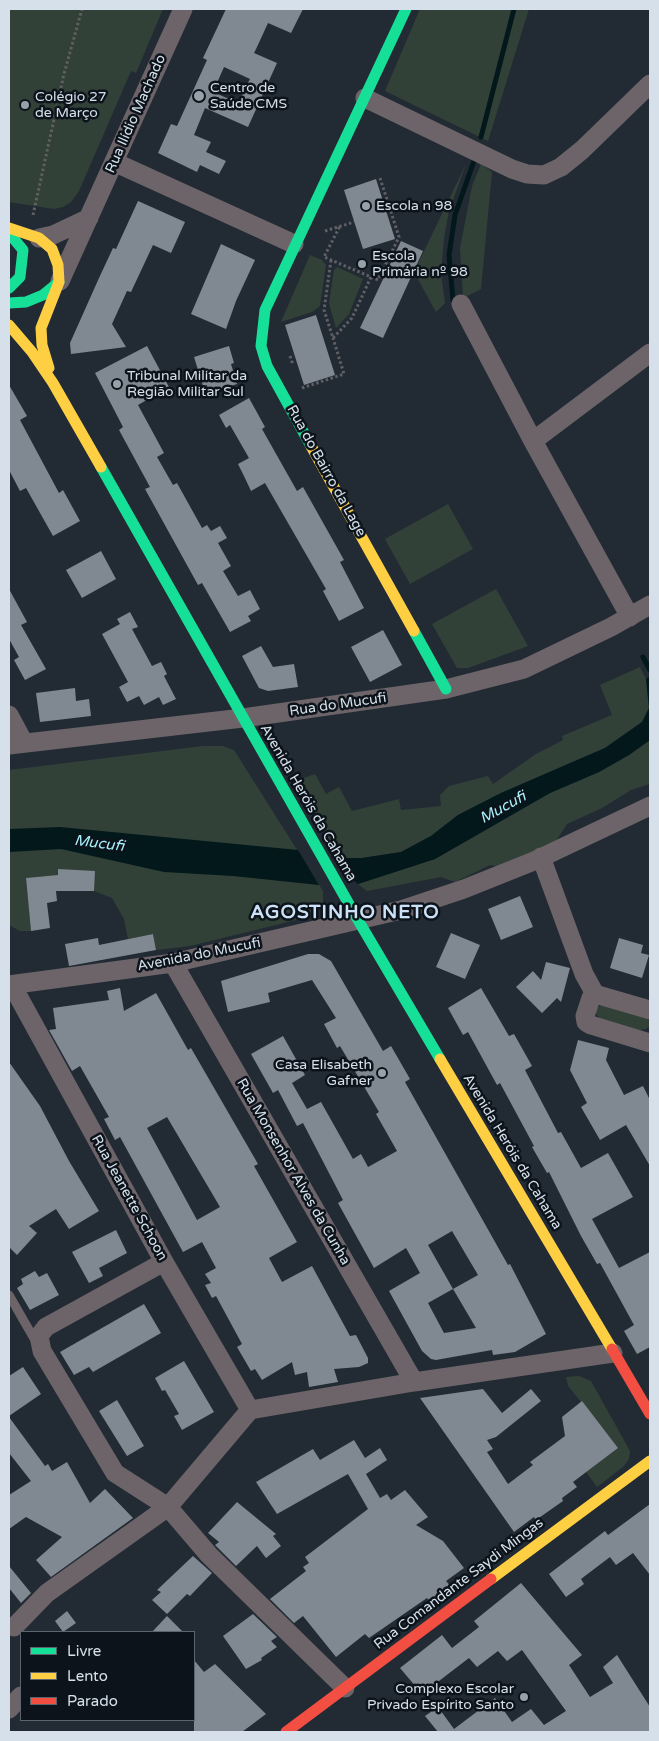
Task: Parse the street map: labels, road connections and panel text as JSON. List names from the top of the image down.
{
  "streets": {
    "street": [
      "Rua Ilídio Machado",
      "Rua do Bairro da Lage",
      "Rua do Mucufi",
      "Avenida Heróis da Cahama",
      "Avenida do Mucufi",
      "Rua Monsenhor Alves da Cunha",
      "Rua Jeanette Schoon",
      "Rua Comandante Saydi Mingas"
    ]
  },
  "crossings": [
    ["Rua Ilídio Machado", "Avenida Heróis da Cahama"],
    ["Rua do Bairro da Lage", "Rua do Mucufi"],
    ["Rua do Mucufi", "Avenida Heróis da Cahama"],
    ["Avenida Heróis da Cahama", "Avenida do Mucufi"],
    ["Avenida do Mucufi", "Rua Monsenhor Alves da Cunha"],
    ["Avenida do Mucufi", "Rua Jeanette Schoon"]
  ],
  "districts": ["AGOSTINHO NETO"],
  "water": ["Mucufi"],
  "places": [
    "Centro de Saúde CMS",
    "Colégio 27 de Março",
    "Escola n 98",
    "Escola Primária nº 98",
    "Tribunal Militar da Região Militar Sul",
    "Casa Elisabeth Gafner",
    "Complexo Escolar Privado Espírito Santo"
  ],
  "legend": ["Livre", "Lento", "Parado"]
}
